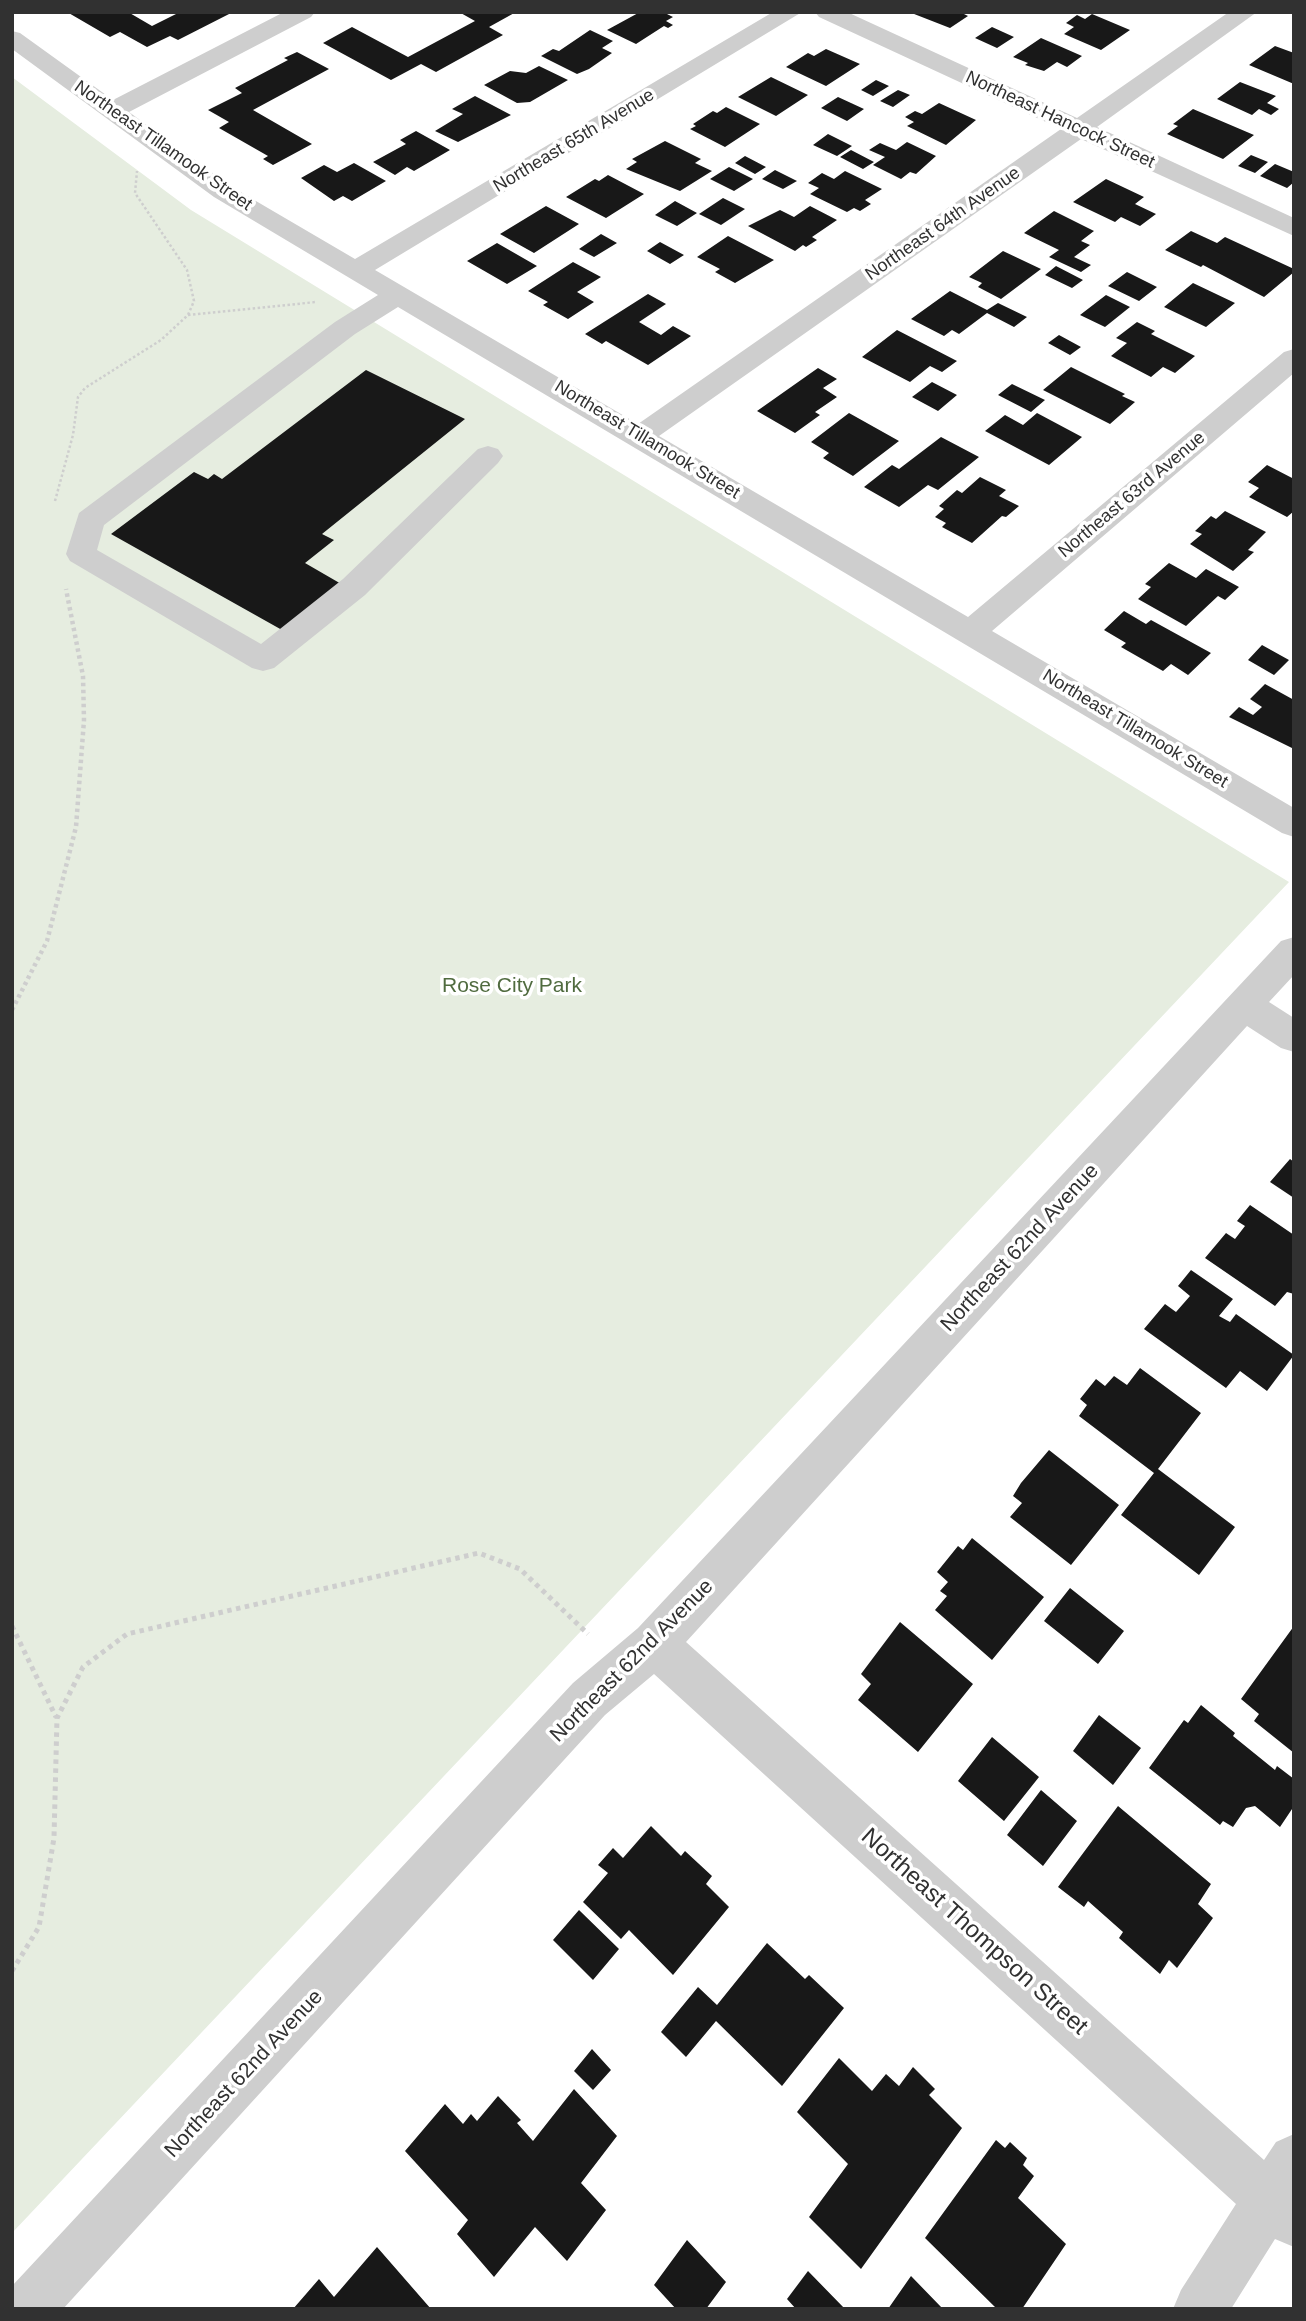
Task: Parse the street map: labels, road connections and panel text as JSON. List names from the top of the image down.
{
  "streets": {
    "street": [
      "Northeast Hancock Street",
      "Northeast 65th Avenue",
      "Northeast Tillamook Street",
      "Northeast 64th Avenue",
      "Northeast 63rd Avenue",
      "Northeast 62nd Avenue",
      "Northeast Thompson Street"
    ]
  },
  "crossings": [
    ["Northeast Hancock Street", "Northeast 64th Avenue"],
    ["Northeast 65th Avenue", "Northeast Tillamook Street"],
    ["Northeast Tillamook Street", "Northeast 64th Avenue"],
    ["Northeast Tillamook Street", "Northeast 63rd Avenue"],
    ["Northeast 62nd Avenue", "Northeast Thompson Street"]
  ],
  "parks": ["Rose City Park"]
}
